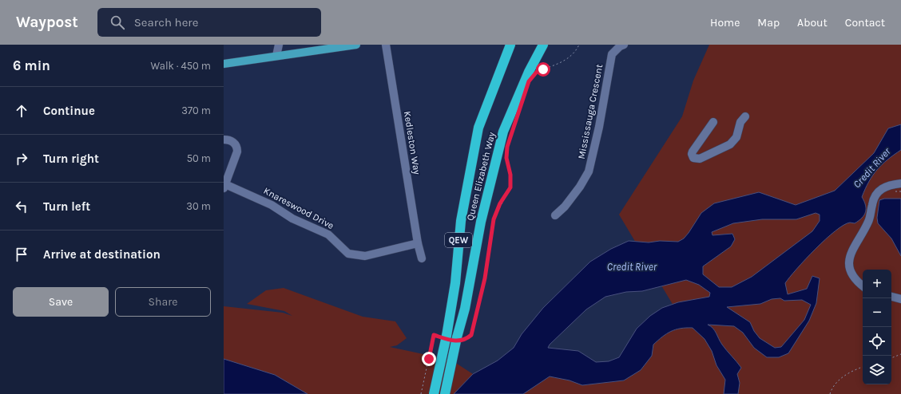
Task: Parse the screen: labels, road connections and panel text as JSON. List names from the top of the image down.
{
  "streets": {
    "highway": ["Queen Elizabeth Way", "QEW"],
    "street": ["Mississauga Crescent", "Kedleston Way", "Knareswood Drive"]
  },
  "crossings": [
    ["Kedleston Way", "Knareswood Drive"]
  ],
  "water": ["Credit River"],
  "page": {
    "header": "Waypost",
    "search": "Search here",
    "nav": [
      "Home",
      "Map",
      "About",
      "Contact"
    ],
    "heading": ["6 min", "Walk · 450 m"],
    "list": [
      ["Continue", "370 m"],
      ["Turn right", "50 m"],
      ["Turn left", "30 m"],
      "Arrive at destination"
    ],
    "map_buttons": ["+", "−"],
    "buttons": ["Save", "Share"]
  }
}
